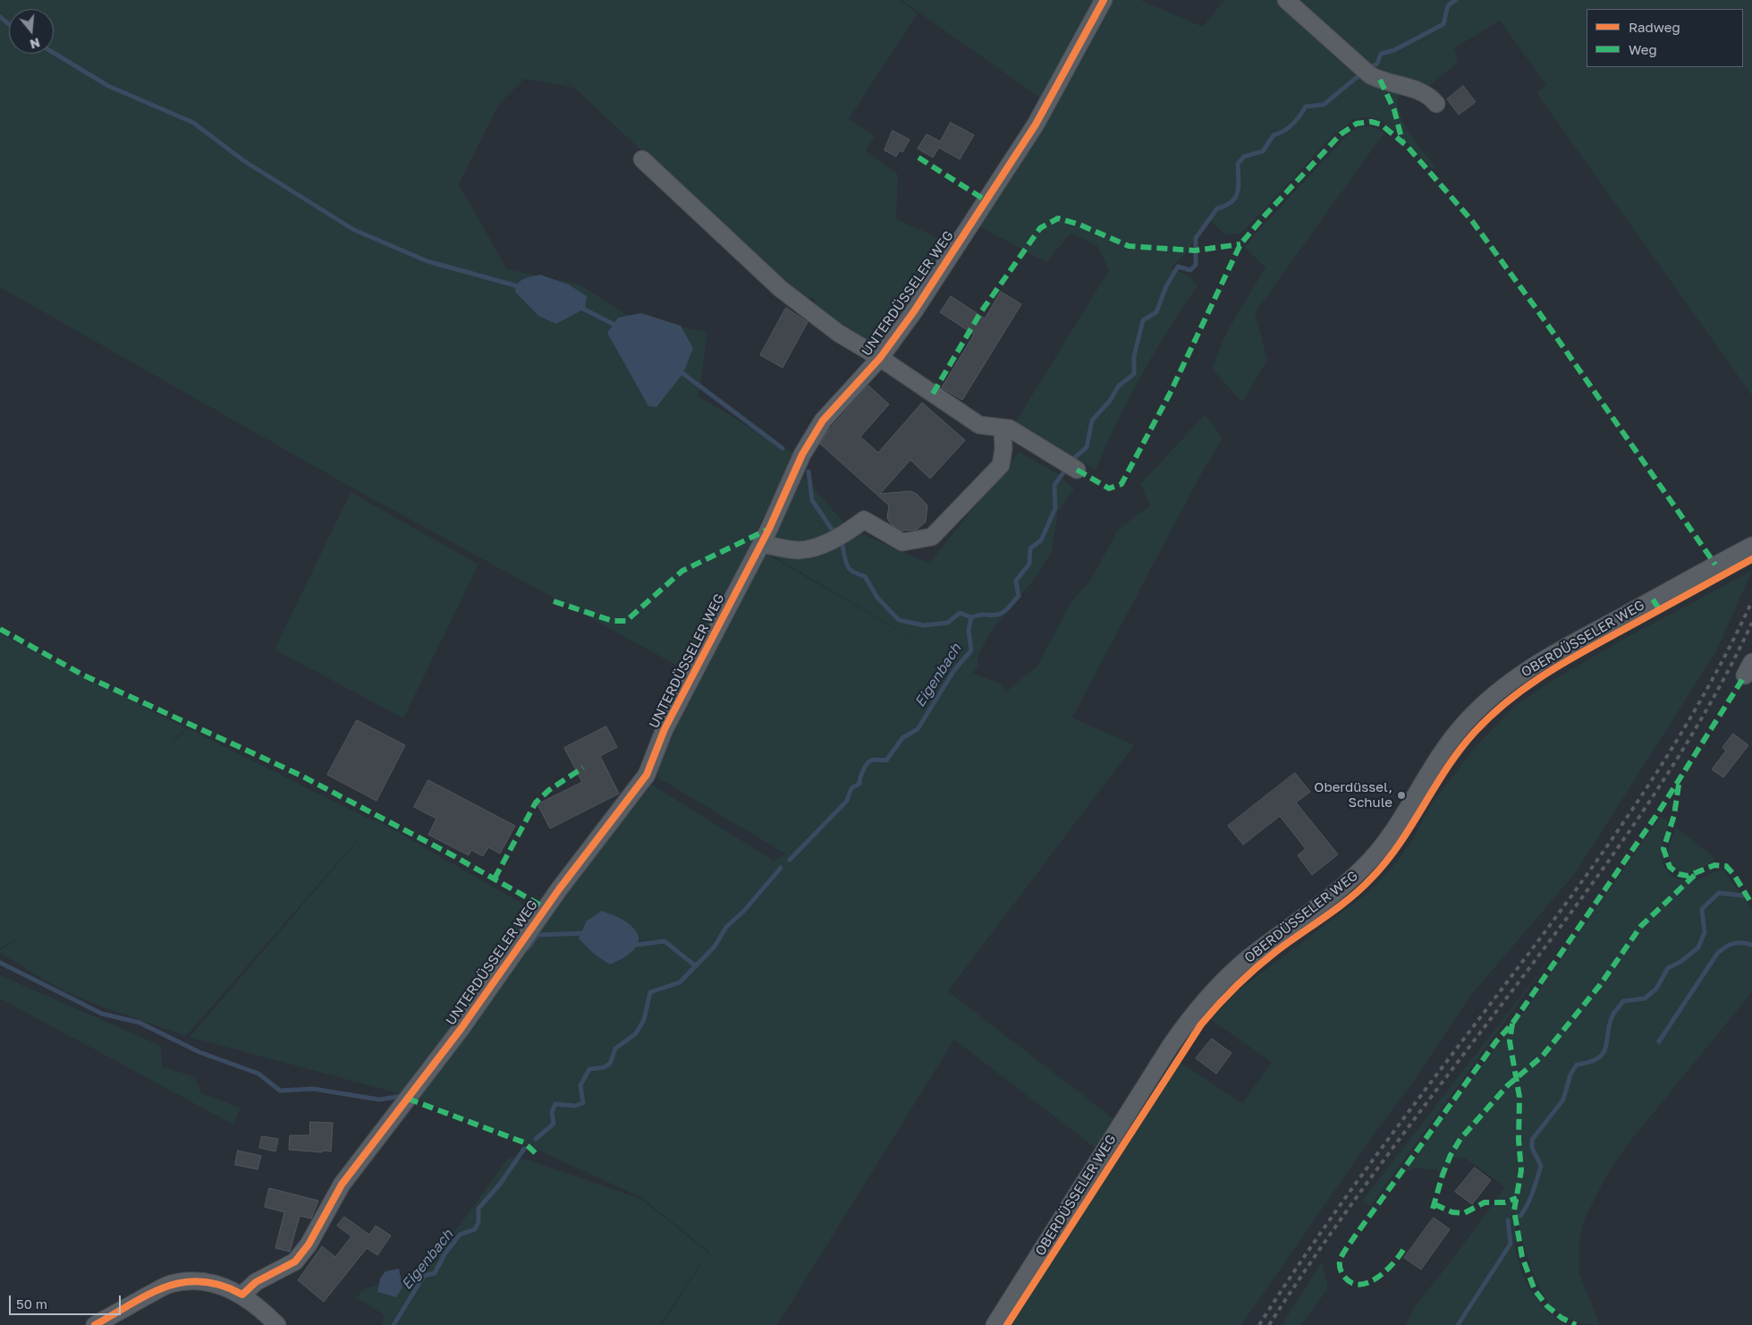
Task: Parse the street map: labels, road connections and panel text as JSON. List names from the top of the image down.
{
  "streets": {
    "street": ["UNTERDÜSSELER WEG", "OBERDÜSSELER WEG"]
  },
  "water": ["Eigenbach"],
  "places": ["Oberdüssel, Schule"],
  "legend": ["Radweg", "Weg"],
  "scale_bar": "50 m",
  "north": "bottom"
}
